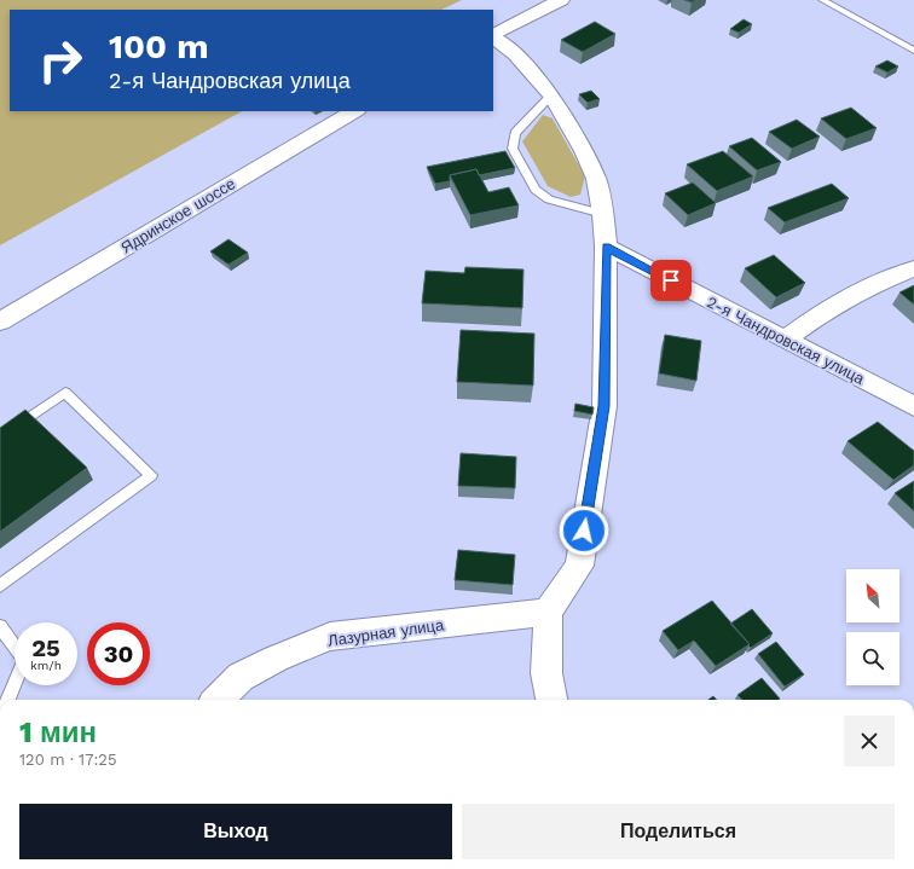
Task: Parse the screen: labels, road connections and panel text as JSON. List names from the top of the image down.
{
  "streets": {
    "main road": ["Ядринское шоссе"],
    "street": ["2-я Чандровская улица", "Лазурная улица"]
  },
  "north": "top left",
  "page": {
    "turn": ["100 m", "2-я Чандровская улица"],
    "speed": "25 km/h",
    "limit": "30",
    "heading": ["1 мин", "120 m · 17:25"],
    "buttons": ["Выход", "Поделиться"]
  }
}
